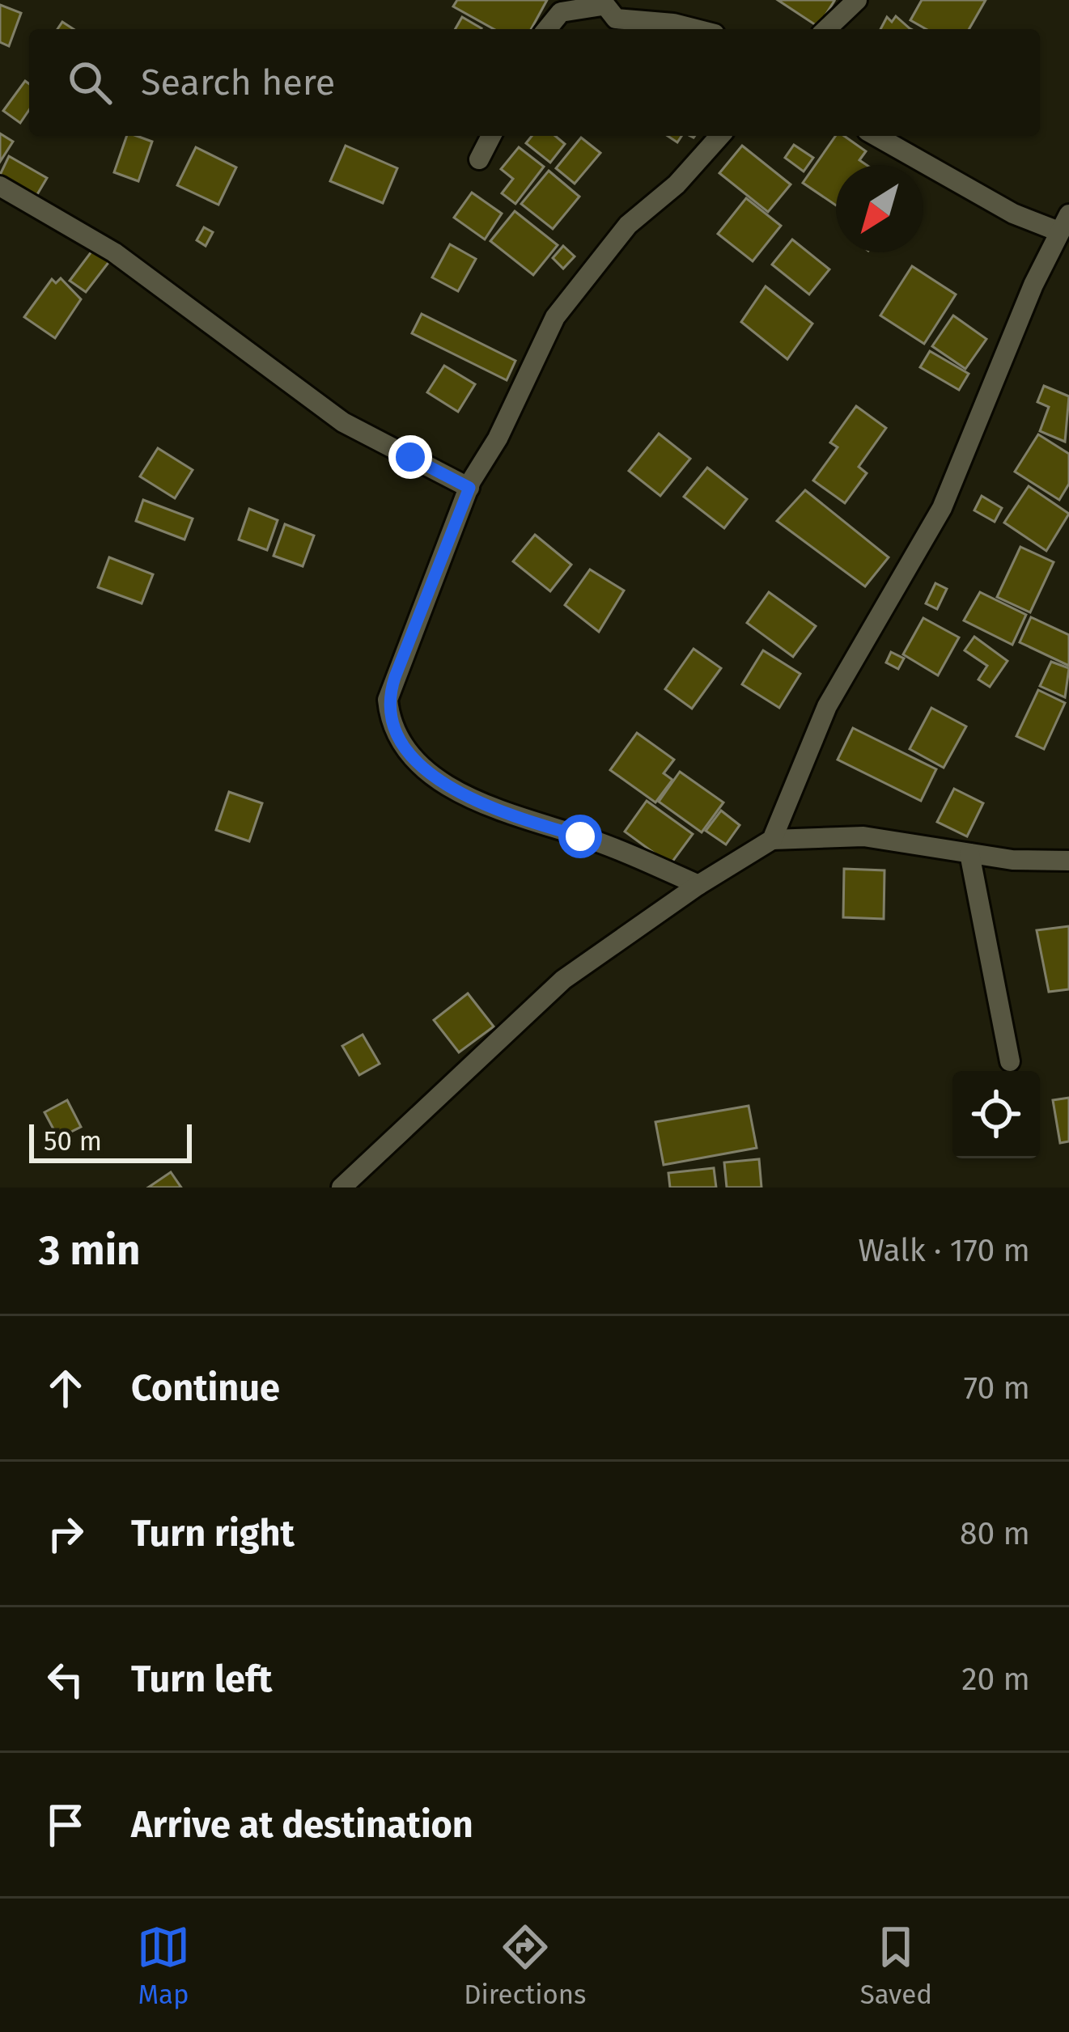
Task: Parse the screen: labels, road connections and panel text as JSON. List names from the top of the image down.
{
  "scale_bar": "50 m",
  "north": "bottom left",
  "page": {
    "search": "Search here",
    "scale": "50 m",
    "heading": ["3 min", "Walk · 170 m"],
    "list": [
      ["Continue", "70 m"],
      ["Turn right", "80 m"],
      ["Turn left", "20 m"],
      "Arrive at destination"
    ],
    "nav": ["Map", "Directions", "Saved"]
  }
}
